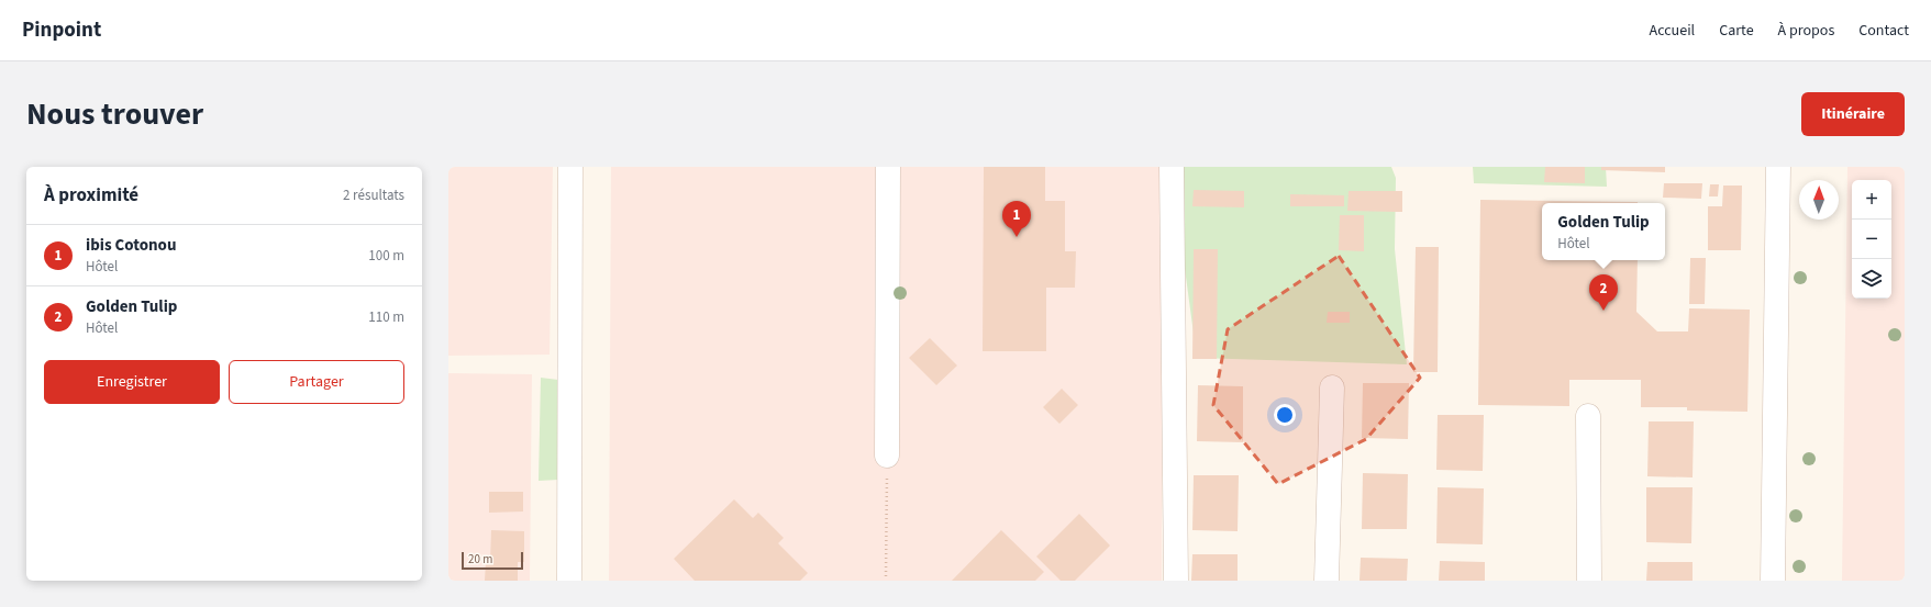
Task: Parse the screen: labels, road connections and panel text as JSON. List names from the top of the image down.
{
  "scale_bar": "20 m",
  "north": "top",
  "page": {
    "header": "Pinpoint",
    "nav": [
      "Accueil",
      "Carte",
      "À propos",
      "Contact"
    ],
    "title": "Nous trouver",
    "buttons": [
      "Itinéraire",
      ["Enregistrer", "Partager"]
    ],
    "heading": ["À proximité", "2 résultats"],
    "map_buttons": ["+", "−"],
    "pins": ["1", "2"],
    "popup": ["Golden Tulip", "Hôtel"],
    "list": [
      {
        "mark": "1",
        "name": "ibis Cotonou",
        "note": "Hôtel",
        "value": "100 m"
      },
      {
        "mark": "2",
        "name": "Golden Tulip",
        "note": "Hôtel",
        "value": "110 m"
      }
    ],
    "scale": "20 m"
  }
}
